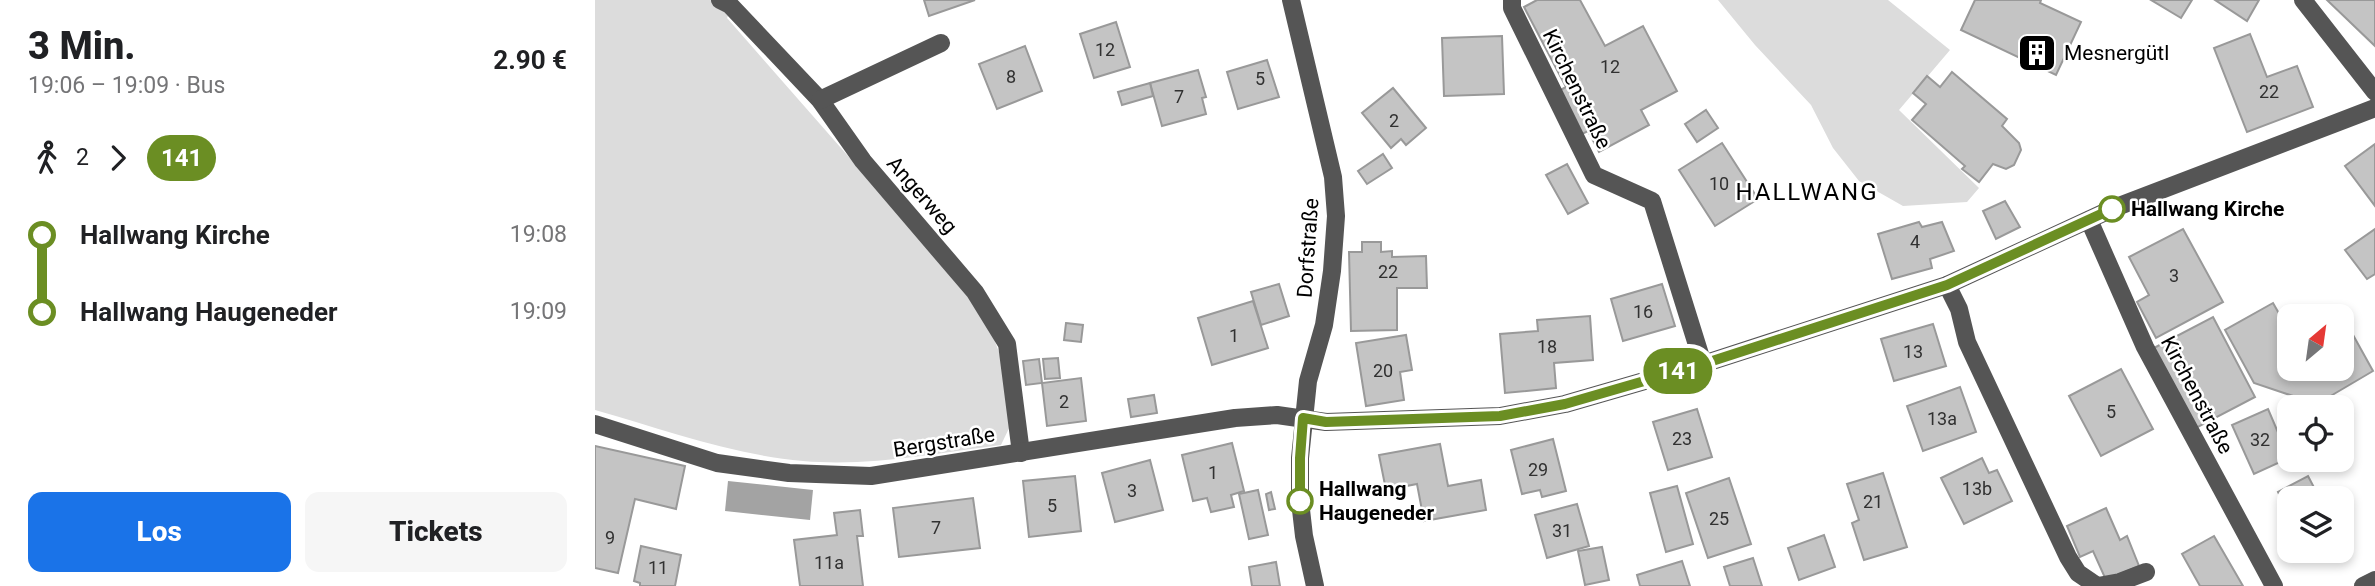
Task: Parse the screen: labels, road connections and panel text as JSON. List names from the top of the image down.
{
  "streets": {
    "street": [
      "Kirchenstraße",
      "Angerweg",
      "Dorfstraße",
      "Bergstraße"
    ]
  },
  "crossings": [
    ["Angerweg", "Bergstraße"],
    ["Dorfstraße", "Bergstraße"]
  ],
  "districts": ["HALLWANG"],
  "places": {
    "building": ["Mesnergütl"],
    "other": ["Hallwang Kirche", "Hallwang Haugeneder"]
  },
  "lines": ["bus line 141"],
  "house_numbers": [
    "12",
    "12",
    "8",
    "5",
    "22",
    "7",
    "2",
    "10",
    "4",
    "22",
    "3",
    "16",
    "1",
    "18",
    "13",
    "20",
    "2",
    "5",
    "13a",
    "23",
    "32",
    "29",
    "1",
    "13b",
    "3",
    "21",
    "5",
    "25",
    "7",
    "31",
    "9",
    "11a",
    "11"
  ],
  "north": "top right",
  "page": {
    "heading": ["3 Min.", "19:06 – 19:09 · Bus", "2.90 €"],
    "on_map": "141",
    "legs": ["2", "141"],
    "list": [
      {
        "name": "Hallwang Kirche",
        "value": "19:08"
      },
      {
        "name": "Hallwang Haugeneder",
        "value": "19:09"
      }
    ],
    "buttons": ["Los", "Tickets"]
  }
}
